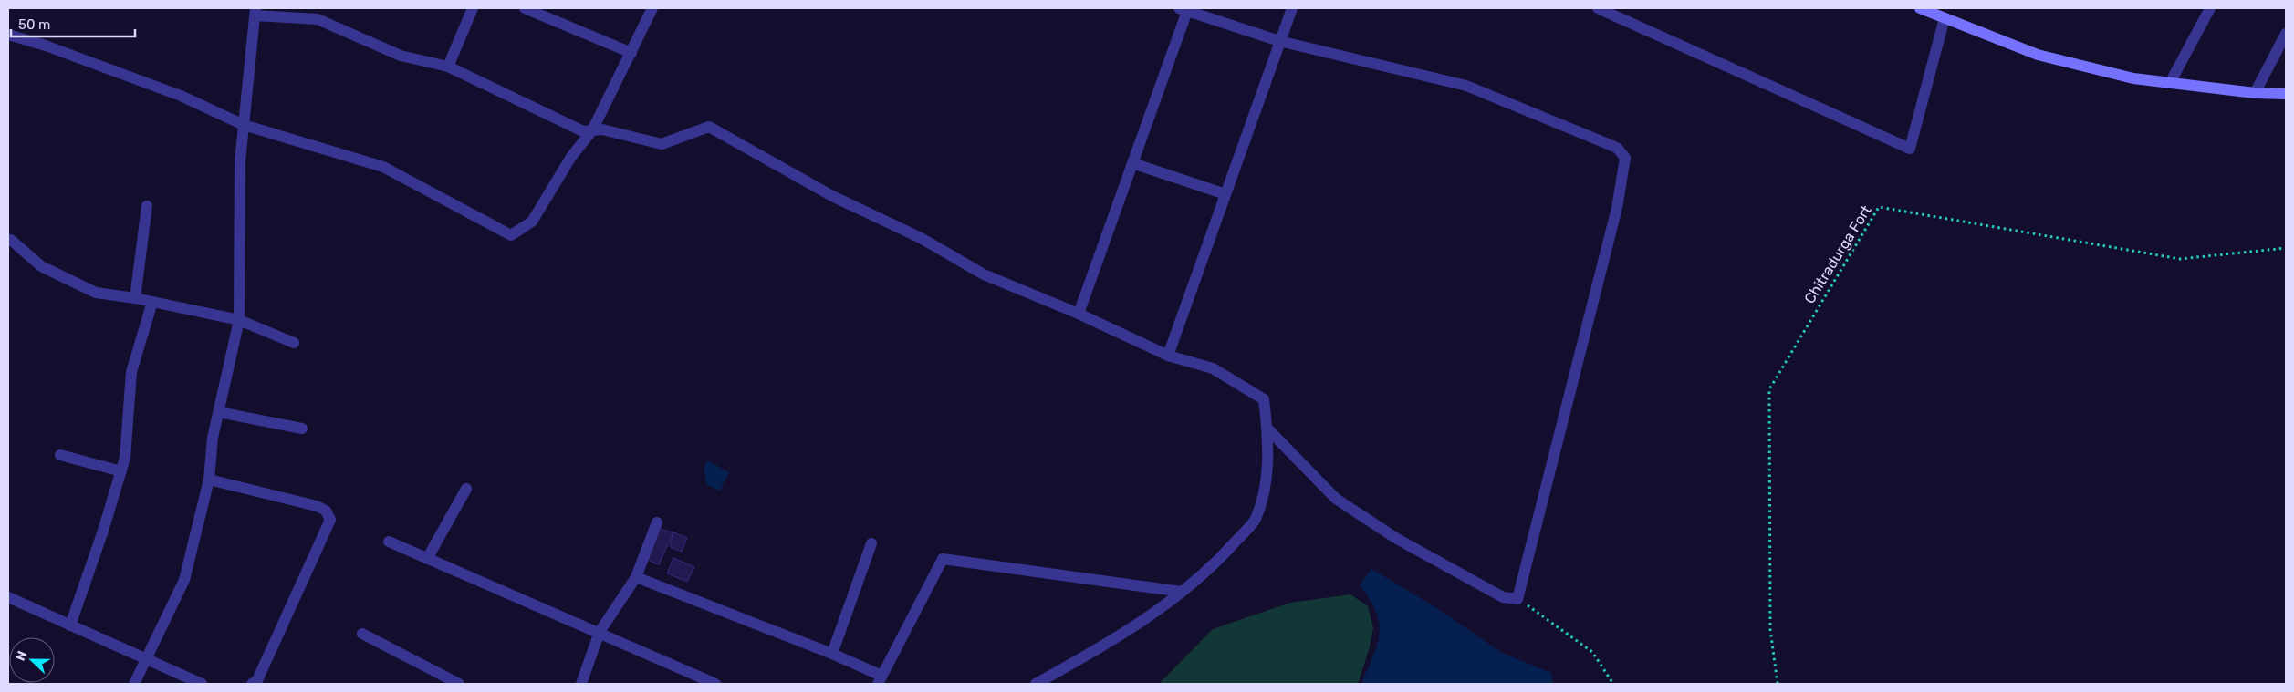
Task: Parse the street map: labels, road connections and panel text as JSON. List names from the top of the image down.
{
  "streets": {
    "path": ["Chitradurga Fort"]
  },
  "scale_bar": "50 m",
  "north": "left"
}
